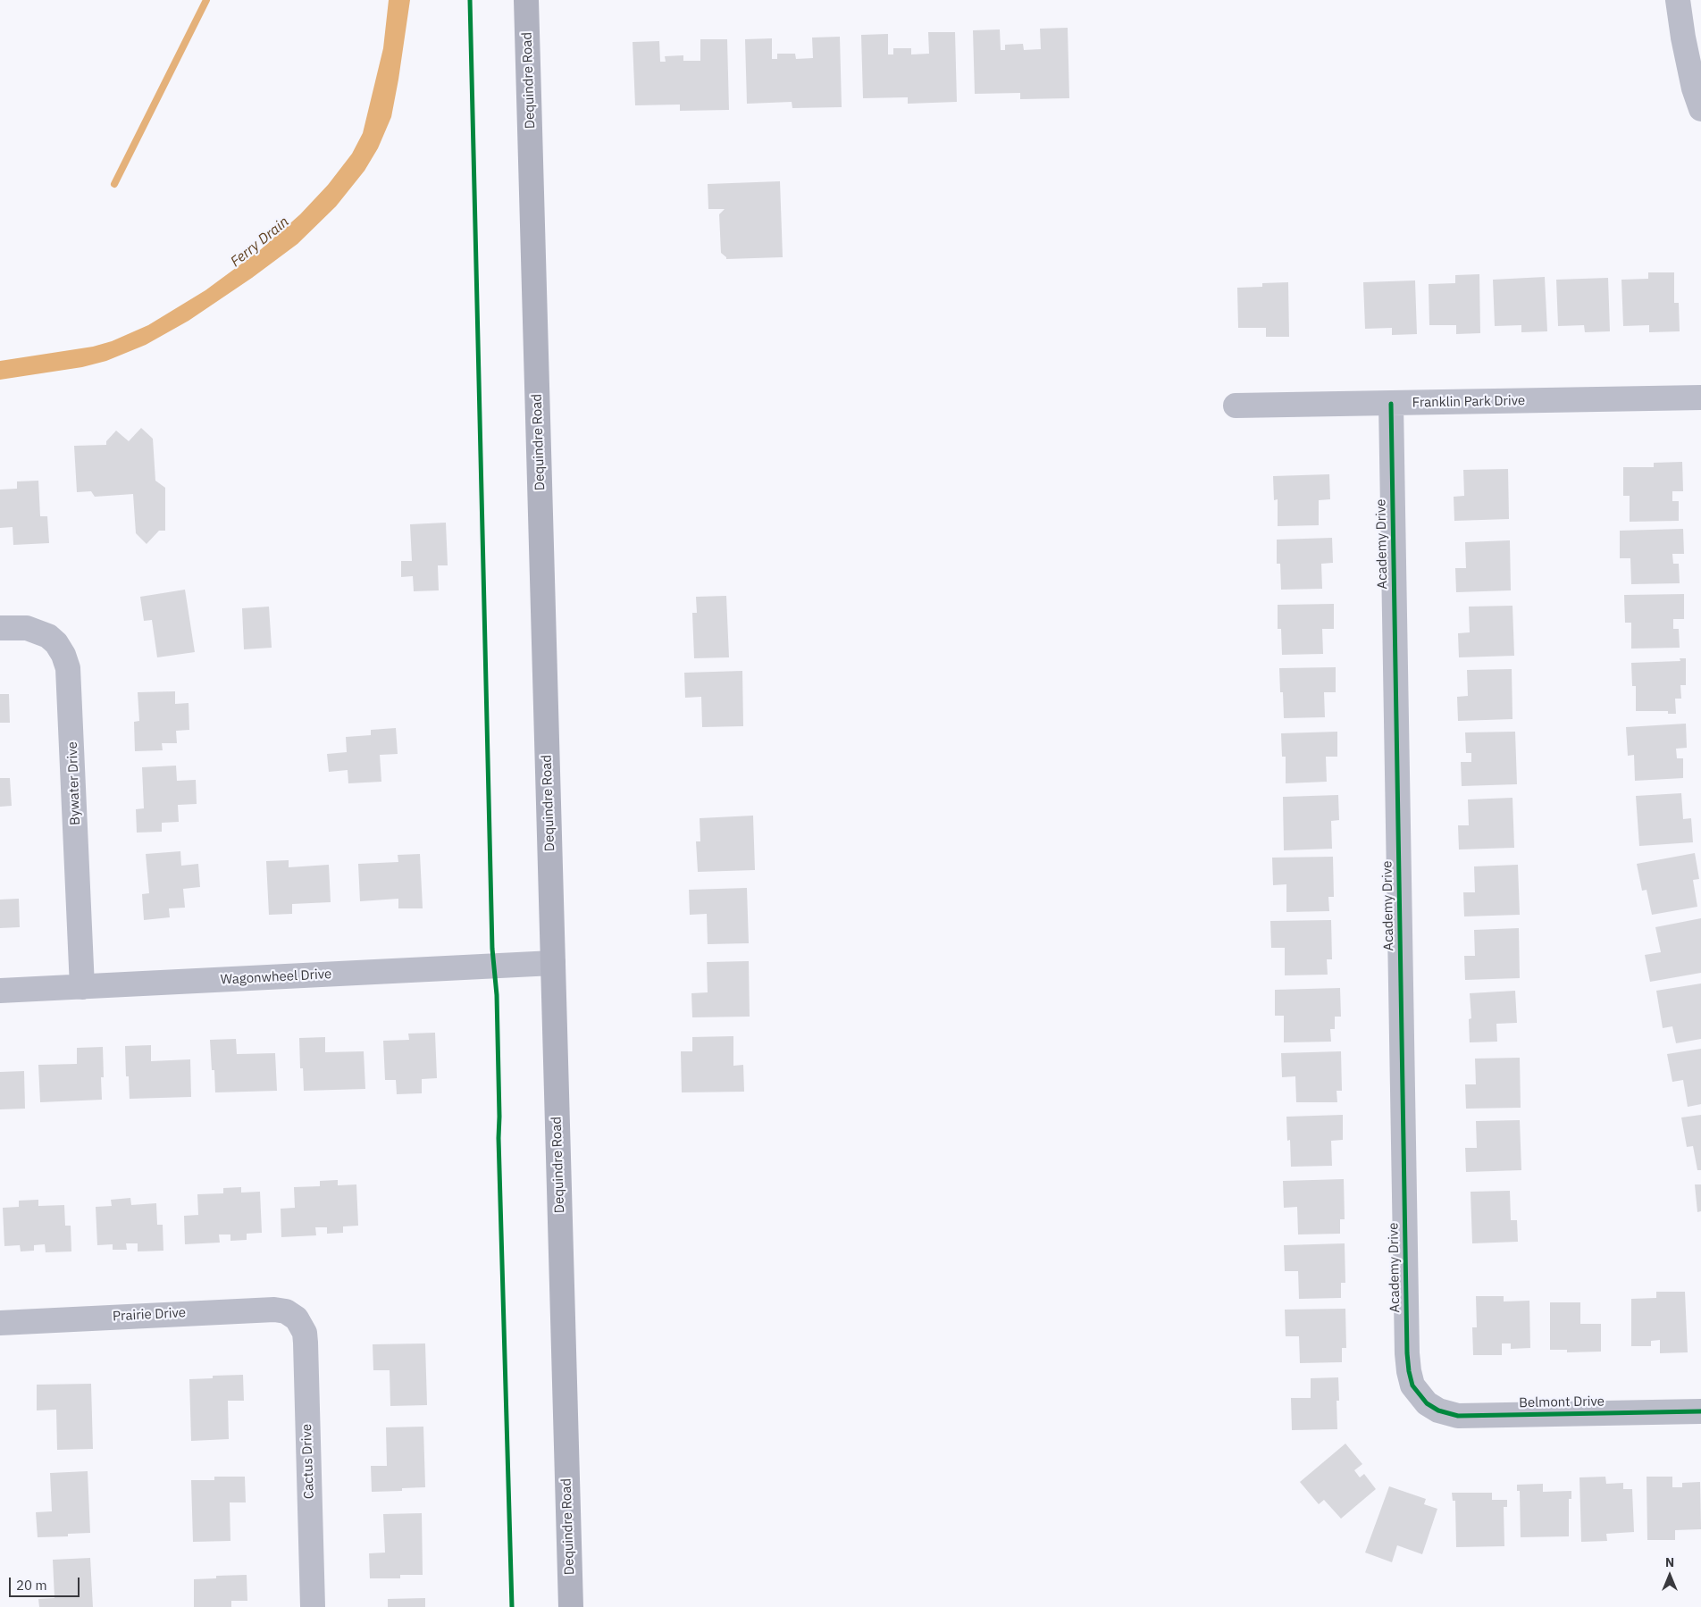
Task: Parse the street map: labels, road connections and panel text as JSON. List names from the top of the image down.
{
  "streets": {
    "main road": ["Dequindre Road"],
    "street": [
      "Franklin Park Drive",
      "Academy Drive",
      "Bywater Drive",
      "Wagonwheel Drive",
      "Prairie Drive",
      "Belmont Drive",
      "Cactus Drive"
    ]
  },
  "crossings": [
    ["Dequindre Road", "Wagonwheel Drive"],
    ["Franklin Park Drive", "Academy Drive"],
    ["Academy Drive", "Belmont Drive"],
    ["Bywater Drive", "Wagonwheel Drive"],
    ["Prairie Drive", "Cactus Drive"]
  ],
  "water": ["Ferry Drain"],
  "scale_bar": "20 m",
  "north": "top"
}
